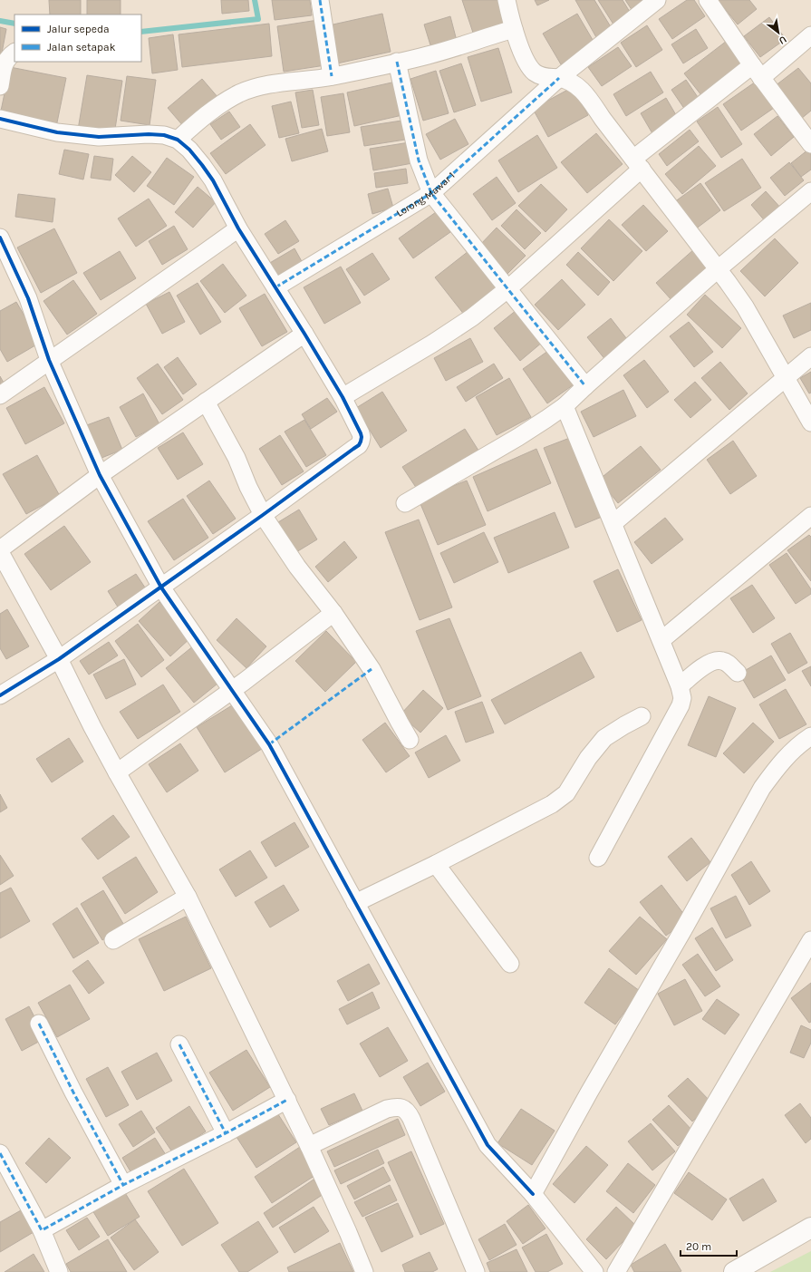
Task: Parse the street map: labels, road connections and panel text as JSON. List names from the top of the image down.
{
  "streets": {
    "street": ["Lorong Mawar 1"]
  },
  "legend": ["Jalur sepeda", "Jalan setapak"],
  "scale_bar": "20 m",
  "north": "bottom right"
}
